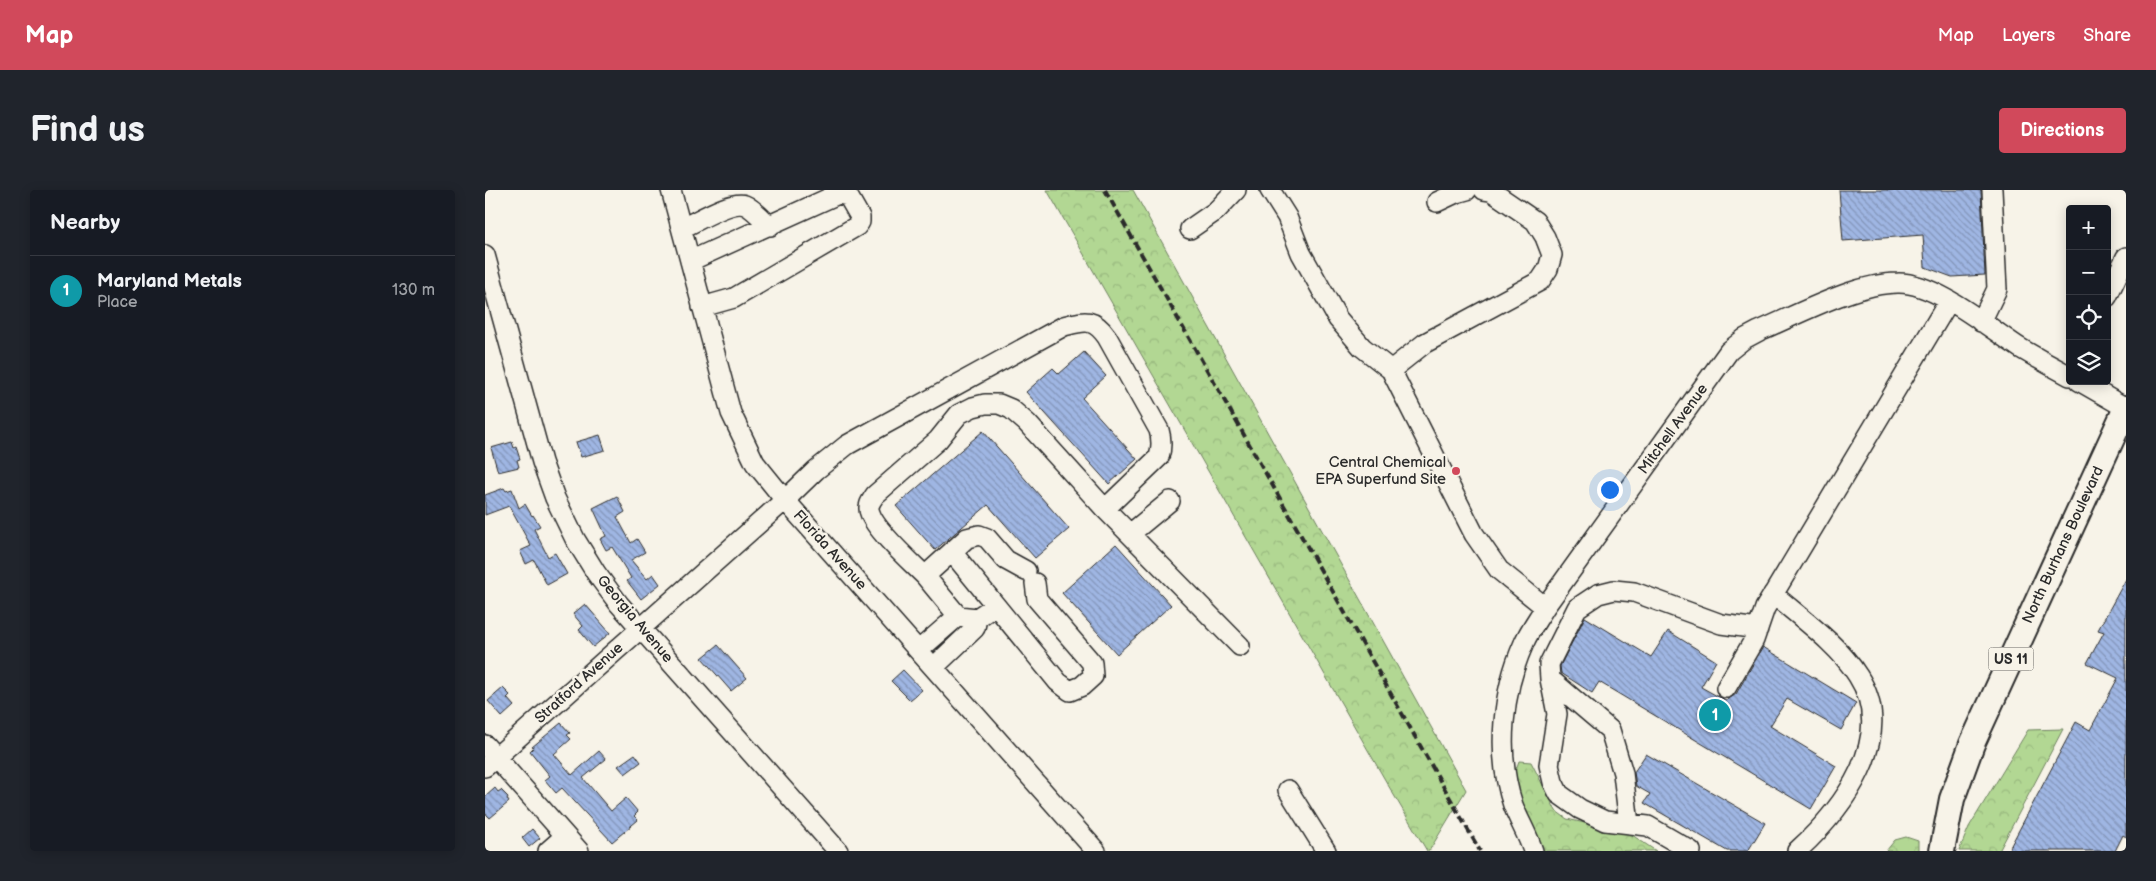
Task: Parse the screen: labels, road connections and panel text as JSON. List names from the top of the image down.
{
  "streets": {
    "main road": ["North Burhans Boulevard", "US 11"],
    "street": [
      "Mitchell Avenue",
      "Florida Avenue",
      "Georgia Avenue",
      "Stratford Avenue"
    ]
  },
  "crossings": [
    ["Florida Avenue", "Stratford Avenue"],
    ["Georgia Avenue", "Stratford Avenue"]
  ],
  "places": ["Central Chemical EPA Superfund Site"],
  "page": {
    "header": "Map",
    "nav": ["Map", "Layers", "Share"],
    "buttons": "Directions",
    "title": "Find us",
    "heading": "Nearby",
    "map_buttons": ["+", "−"],
    "list": [
      {
        "mark": "1",
        "name": "Maryland Metals",
        "note": "Place",
        "value": "130 m"
      }
    ],
    "pins": "1"
  }
}
